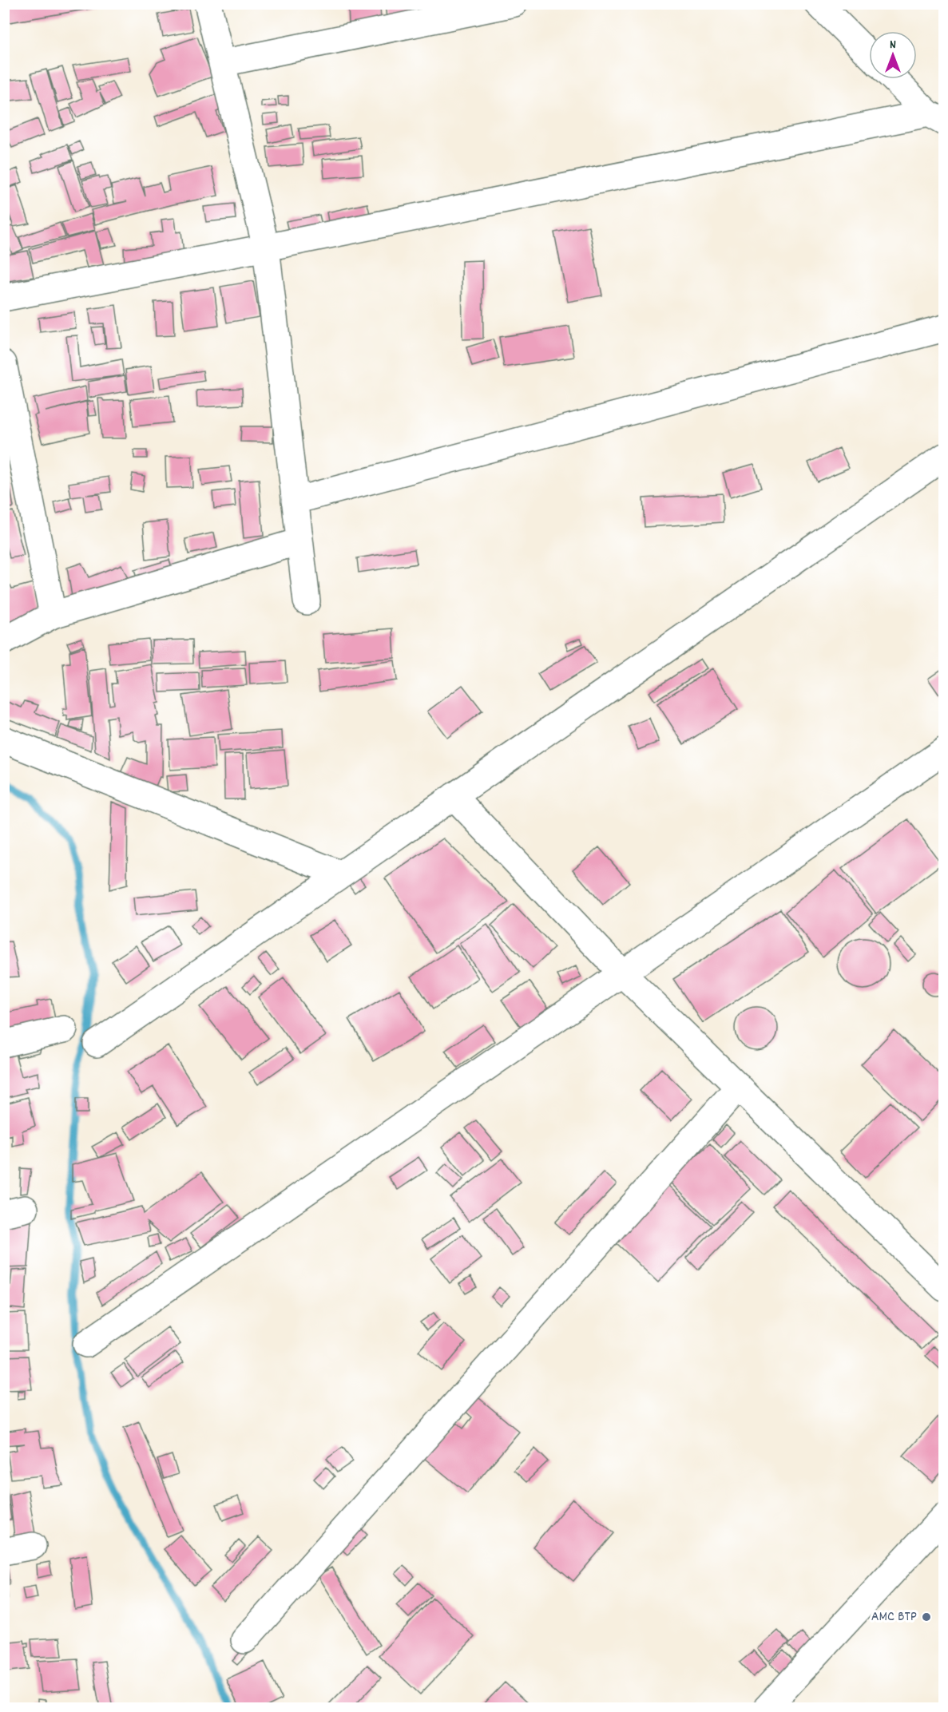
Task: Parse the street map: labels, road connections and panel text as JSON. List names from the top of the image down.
{
  "places": ["AMC BTP"],
  "north": "top"
}
